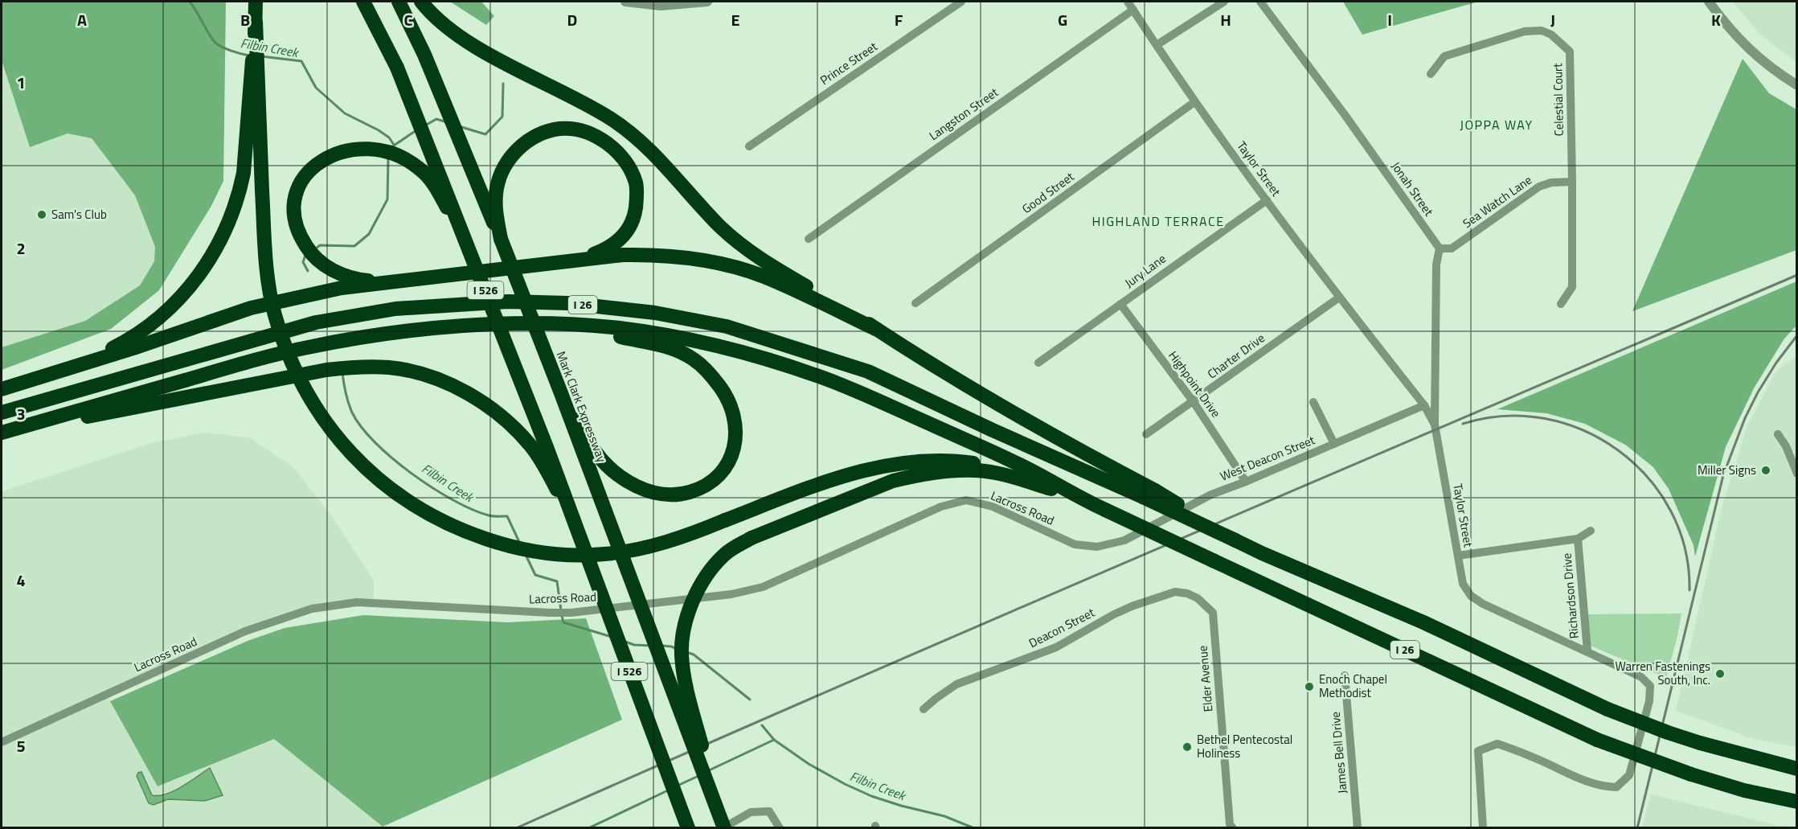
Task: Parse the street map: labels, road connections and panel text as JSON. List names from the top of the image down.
{
  "streets": {
    "highway": ["I 526", "I 26", "Mark Clark Expressway"],
    "street": [
      "Prince Street",
      "Celestial Court",
      "Langston Street",
      "Taylor Street",
      "Jonah Street",
      "Good Street",
      "Sea Watch Lane",
      "Jury Lane",
      "Charter Drive",
      "Highpoint Drive",
      "West Deacon Street",
      "Lacross Road",
      "Richardson Drive",
      "Deacon Street",
      "Elder Avenue",
      "James Bell Drive"
    ]
  },
  "crossings": [
    ["Celestial Court", "Sea Watch Lane"],
    ["Langston Street", "Taylor Street"],
    ["Taylor Street", "Good Street"],
    ["Taylor Street", "Jury Lane"],
    ["Taylor Street", "Charter Drive"],
    ["Taylor Street", "West Deacon Street"],
    ["Taylor Street", "Richardson Drive"],
    ["Jonah Street", "Sea Watch Lane"],
    ["Jury Lane", "Highpoint Drive"],
    ["Charter Drive", "Highpoint Drive"],
    ["Highpoint Drive", "West Deacon Street"],
    ["West Deacon Street", "Lacross Road"],
    ["Deacon Street", "Elder Avenue"]
  ],
  "districts": ["JOPPA WAY", "HIGHLAND TERRACE"],
  "water": ["Filbin Creek"],
  "places": [
    "Sam's Club",
    "Miller Signs",
    "Warren Fastenings South, Inc.",
    "Enoch Chapel Methodist",
    "Bethel Pentecostal Holiness"
  ],
  "grid": {
    "columns": [
      "A",
      "B",
      "C",
      "D",
      "E",
      "F",
      "G",
      "H",
      "I",
      "J",
      "K"
    ],
    "rows": [
      "1",
      "2",
      "3",
      "4",
      "5"
    ]
  }
}
